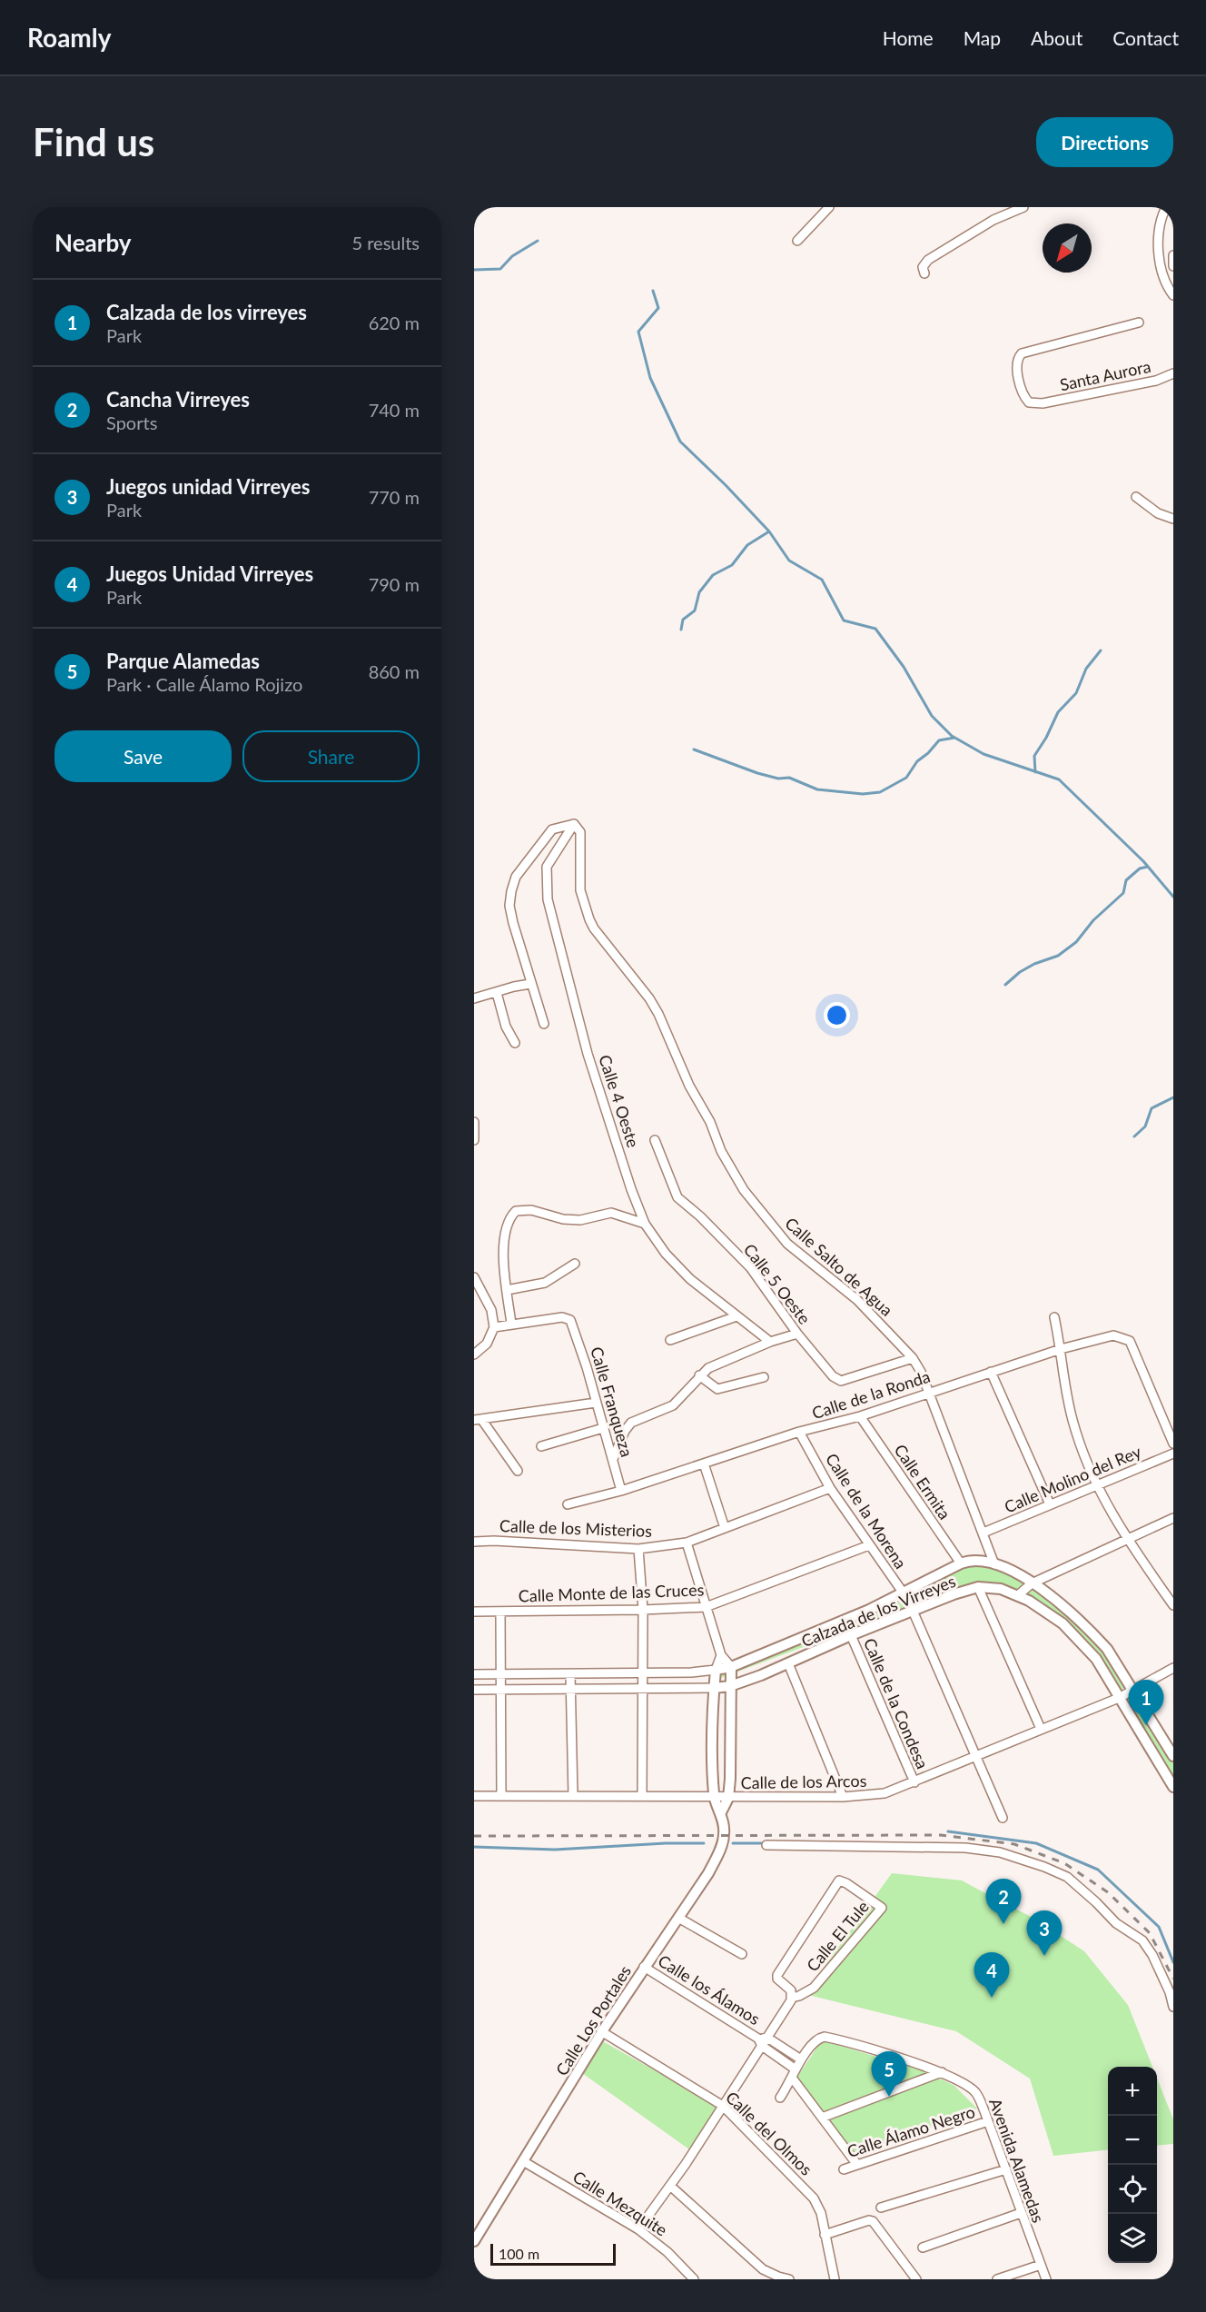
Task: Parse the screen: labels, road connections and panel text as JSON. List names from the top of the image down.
{
  "streets": {
    "street": [
      "Santa Aurora",
      "Calle 4 Oeste",
      "Calle Salto de Agua",
      "Calle 5 Oeste",
      "Calle de la Ronda",
      "Calle Franqueza",
      "Calle Molino del Rey",
      "Calle Ermita",
      "Calle de la Morena",
      "Calle de los Misterios",
      "Calle Monte de las Cruces",
      "Calzada de los Virreyes",
      "Calle de la Condesa",
      "Calle de los Arcos",
      "Calle El Tule",
      "Calle los Álamos",
      "Calle Los Portales",
      "Calle Álamo Negro",
      "Calle del Olmos",
      "Avenida Alamedas",
      "Calle Mezquite"
    ]
  },
  "crossings": [
    ["Calle 4 Oeste", "Calle Salto de Agua"],
    ["Calle Salto de Agua", "Calle 5 Oeste"],
    ["Calle Salto de Agua", "Calle de la Ronda"],
    ["Calle Salto de Agua", "Calle Molino del Rey"],
    ["Calle Salto de Agua", "Calzada de los Virreyes"],
    ["Calle de la Ronda", "Calle Franqueza"],
    ["Calle de la Ronda", "Calle Ermita"],
    ["Calle de la Ronda", "Calle de la Morena"],
    ["Calle Ermita", "Calzada de los Virreyes"],
    ["Calle de la Morena", "Calle de los Misterios"],
    ["Calle de la Morena", "Calle Monte de las Cruces"],
    ["Calle de la Morena", "Calzada de los Virreyes"],
    ["Calle de la Morena", "Calle de los Arcos"],
    ["Calzada de los Virreyes", "Calle de la Condesa"],
    ["Calzada de los Virreyes", "Calle de los Arcos"],
    ["Calzada de los Virreyes", "Calle Los Portales"],
    ["Calle de la Condesa", "Calle de los Arcos"],
    ["Calle de los Arcos", "Calle Los Portales"],
    ["Calle los Álamos", "Calle Los Portales"],
    ["Calle los Álamos", "Calle Álamo Negro"],
    ["Calle los Álamos", "Avenida Alamedas"],
    ["Calle Los Portales", "Calle del Olmos"],
    ["Calle Los Portales", "Calle Mezquite"],
    ["Calle Álamo Negro", "Avenida Alamedas"]
  ],
  "scale_bar": "100 m",
  "north": "bottom left",
  "page": {
    "header": "Roamly",
    "nav": [
      "Home",
      "Map",
      "About",
      "Contact"
    ],
    "buttons": [
      "Directions",
      ["Save", "Share"]
    ],
    "title": "Find us",
    "heading": ["Nearby", "5 results"],
    "list": [
      {
        "mark": "1",
        "name": "Calzada de los virreyes",
        "note": "Park",
        "value": "620 m"
      },
      {
        "mark": "2",
        "name": "Cancha Virreyes",
        "note": "Sports",
        "value": "740 m"
      },
      {
        "mark": "3",
        "name": "Juegos unidad Virreyes",
        "note": "Park",
        "value": "770 m"
      },
      {
        "mark": "4",
        "name": "Juegos Unidad Virreyes",
        "note": "Park",
        "value": "790 m"
      },
      {
        "mark": "5",
        "name": "Parque Alamedas",
        "note": "Park · Calle Álamo Rojizo",
        "value": "860 m"
      }
    ],
    "pins": [
      "1",
      "2",
      "3",
      "4",
      "5"
    ],
    "map_buttons": ["+", "−"],
    "scale": "100 m"
  }
}
